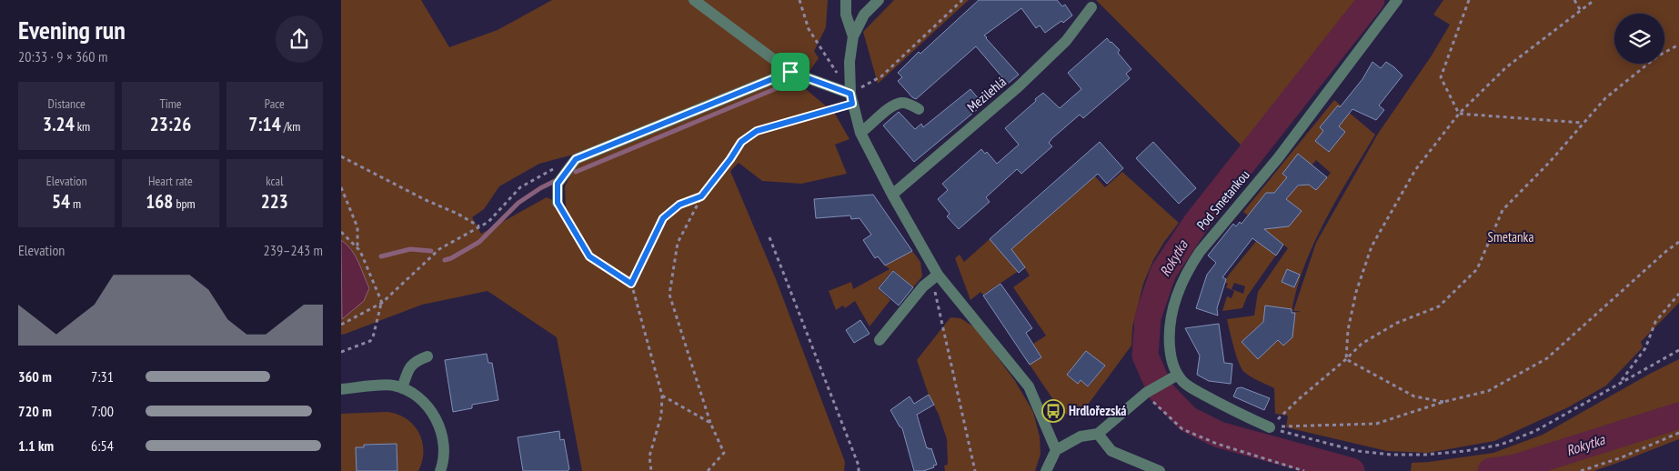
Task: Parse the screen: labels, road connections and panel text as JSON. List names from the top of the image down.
{
  "streets": {
    "street": ["Mezilehlá", "Pod Smetankou"]
  },
  "water": ["Rokytka"],
  "parks": ["Smetanka"],
  "places": {
    "bus stop": ["Hrdlořezská"]
  },
  "page": {
    "heading": ["Evening run", "20:33 · 9 × 360 m"],
    "stats": [
      ["Distance", "3.24 km"],
      ["Time", "23:26"],
      ["Pace", "7:14 /km"],
      ["Elevation", "54 m"],
      ["Heart rate", "168 bpm"],
      ["kcal", "223"]
    ],
    "chart": ["Elevation", "239–243 m"],
    "list": [
      {
        "name": "360 m",
        "note": "7:31"
      },
      {
        "name": "720 m",
        "note": "7:00"
      },
      {
        "name": "1.1 km",
        "note": "6:54"
      }
    ]
  }
}
